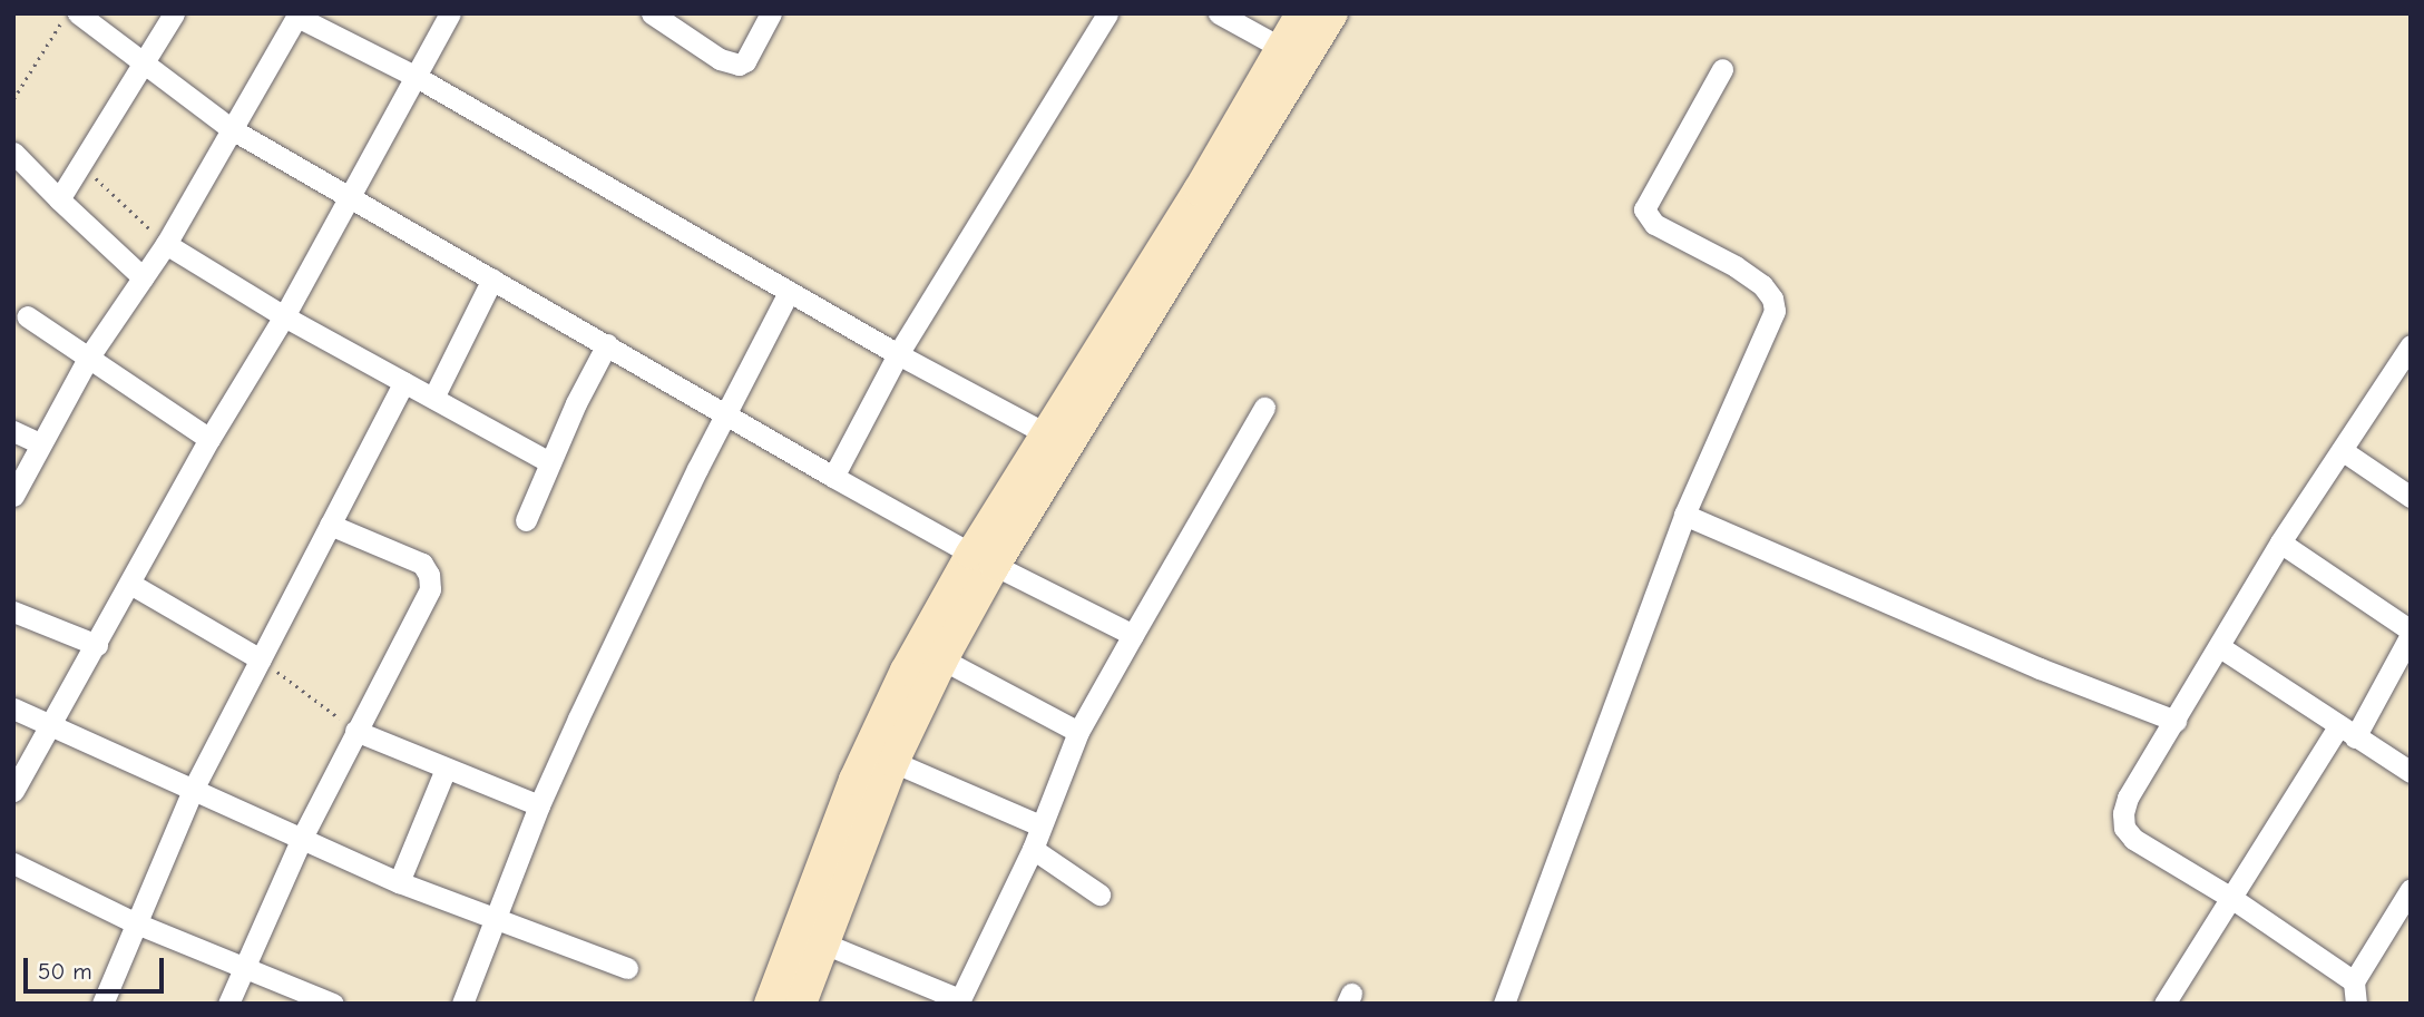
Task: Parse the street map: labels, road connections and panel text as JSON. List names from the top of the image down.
{
  "scale_bar": "50 m"
}
